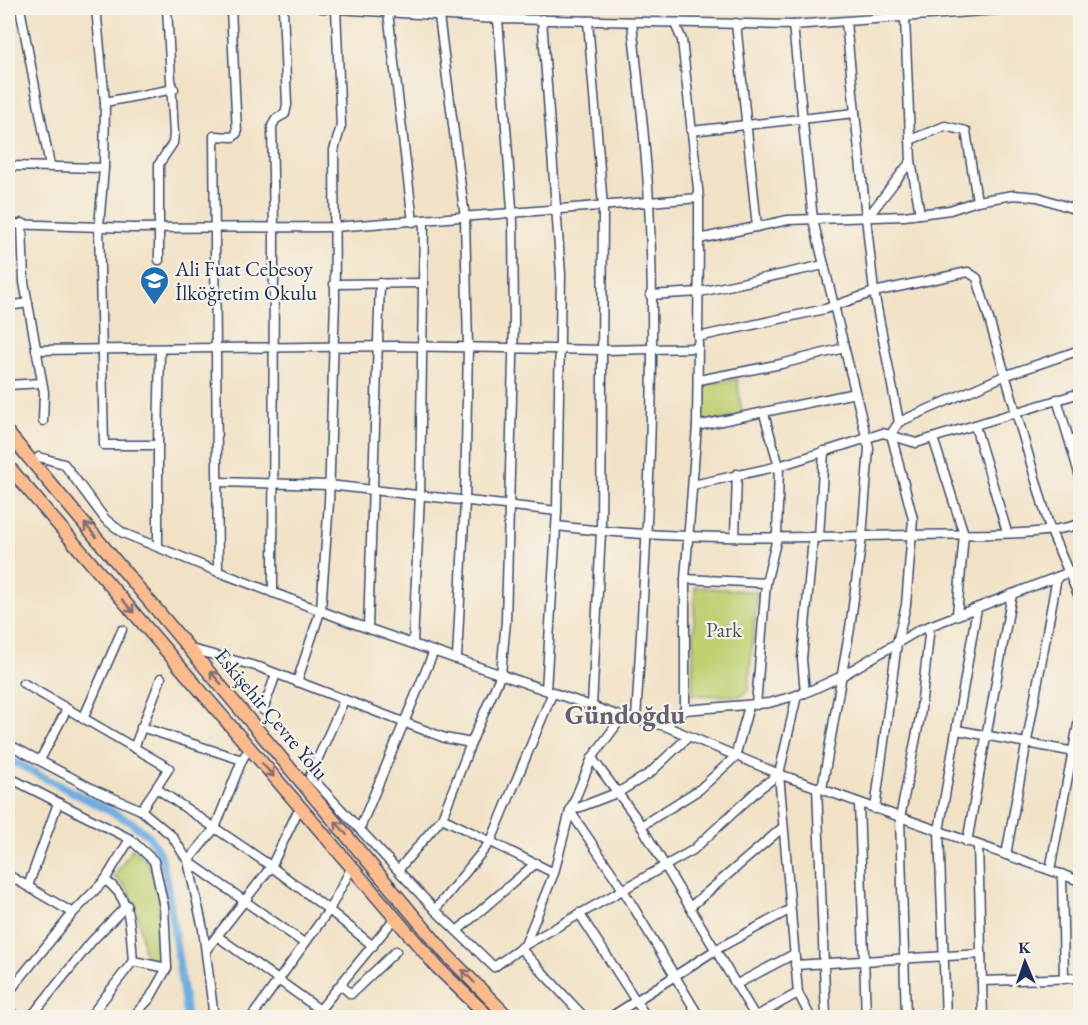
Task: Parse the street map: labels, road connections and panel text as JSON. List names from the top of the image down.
{
  "streets": {
    "highway": ["Eskişehir Çevre Yolu"]
  },
  "districts": ["Gündoğdu"],
  "parks": ["Park"],
  "places": {
    "school or university": ["Ali Fuat Cebesoy İlköğretim Okulu"]
  },
  "north": "top"
}
